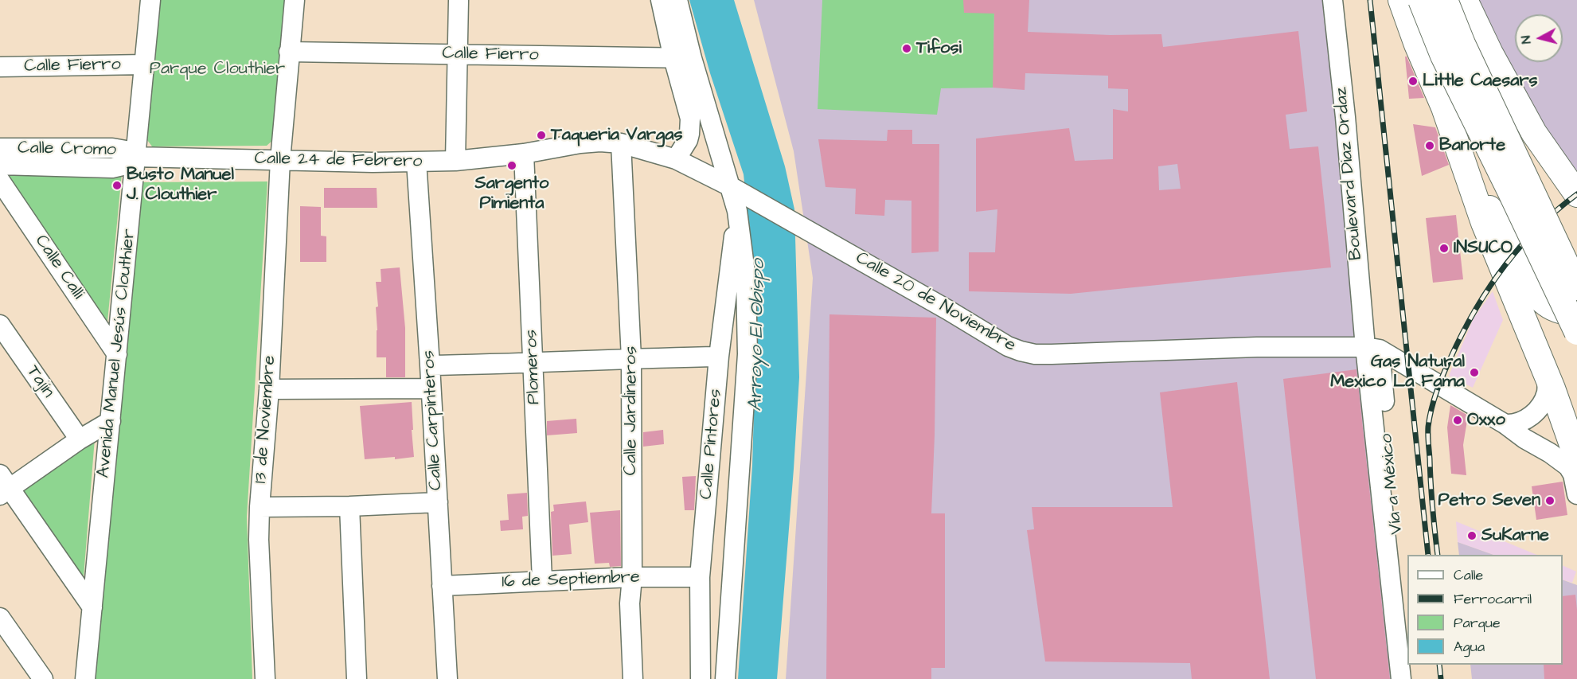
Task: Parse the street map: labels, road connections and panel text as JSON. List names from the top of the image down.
{
  "streets": {
    "street": [
      "Calle Fierro",
      "Calle Cromo",
      "Calle 24 de Febrero",
      "Boulevard Diaz Ordaz",
      "Calle Calli",
      "Calle 20 de Noviembre",
      "Avenida Manuel Jesús Clouthier",
      "Plomeros",
      "Tajín",
      "Calle Jardineros",
      "13 de Noviembre",
      "Calle Carpinteros",
      "Calle Pintores",
      "Vía a México",
      "16 de Septiembre"
    ]
  },
  "crossings": [
    ["Calle Fierro", "Avenida Manuel Jesús Clouthier"],
    ["Calle Fierro", "13 de Noviembre"],
    ["Calle Cromo", "Calle 24 de Febrero"],
    ["Calle Cromo", "Avenida Manuel Jesús Clouthier"],
    ["Calle 24 de Febrero", "Calle 20 de Noviembre"],
    ["Calle 24 de Febrero", "Avenida Manuel Jesús Clouthier"],
    ["Calle 24 de Febrero", "13 de Noviembre"],
    ["Calle 24 de Febrero", "Calle Carpinteros"],
    ["Boulevard Diaz Ordaz", "Calle 20 de Noviembre"],
    ["Boulevard Diaz Ordaz", "Vía a México"],
    ["Calle Calli", "Avenida Manuel Jesús Clouthier"],
    ["Calle 20 de Noviembre", "Plomeros"],
    ["Calle 20 de Noviembre", "Calle Jardineros"],
    ["Calle 20 de Noviembre", "Vía a México"],
    ["Plomeros", "16 de Septiembre"],
    ["Calle Jardineros", "16 de Septiembre"],
    ["Calle Carpinteros", "16 de Septiembre"],
    ["Calle Pintores", "16 de Septiembre"]
  ],
  "water": ["Arroyo El Obispo"],
  "parks": ["Parque Clouthier"],
  "places": [
    "Tifosi",
    "Little Caesars",
    "Taqueria Vargas",
    "Banorte",
    "Sargento Pimienta",
    "Busto Manuel J. Clouthier",
    "INSUCO",
    "Gas Natural Mexico La Fama",
    "Oxxo",
    "Petro Seven",
    "SuKarne"
  ],
  "legend": [
    "Calle",
    "Ferrocarril",
    "Parque",
    "Agua"
  ],
  "north": "left"
}
